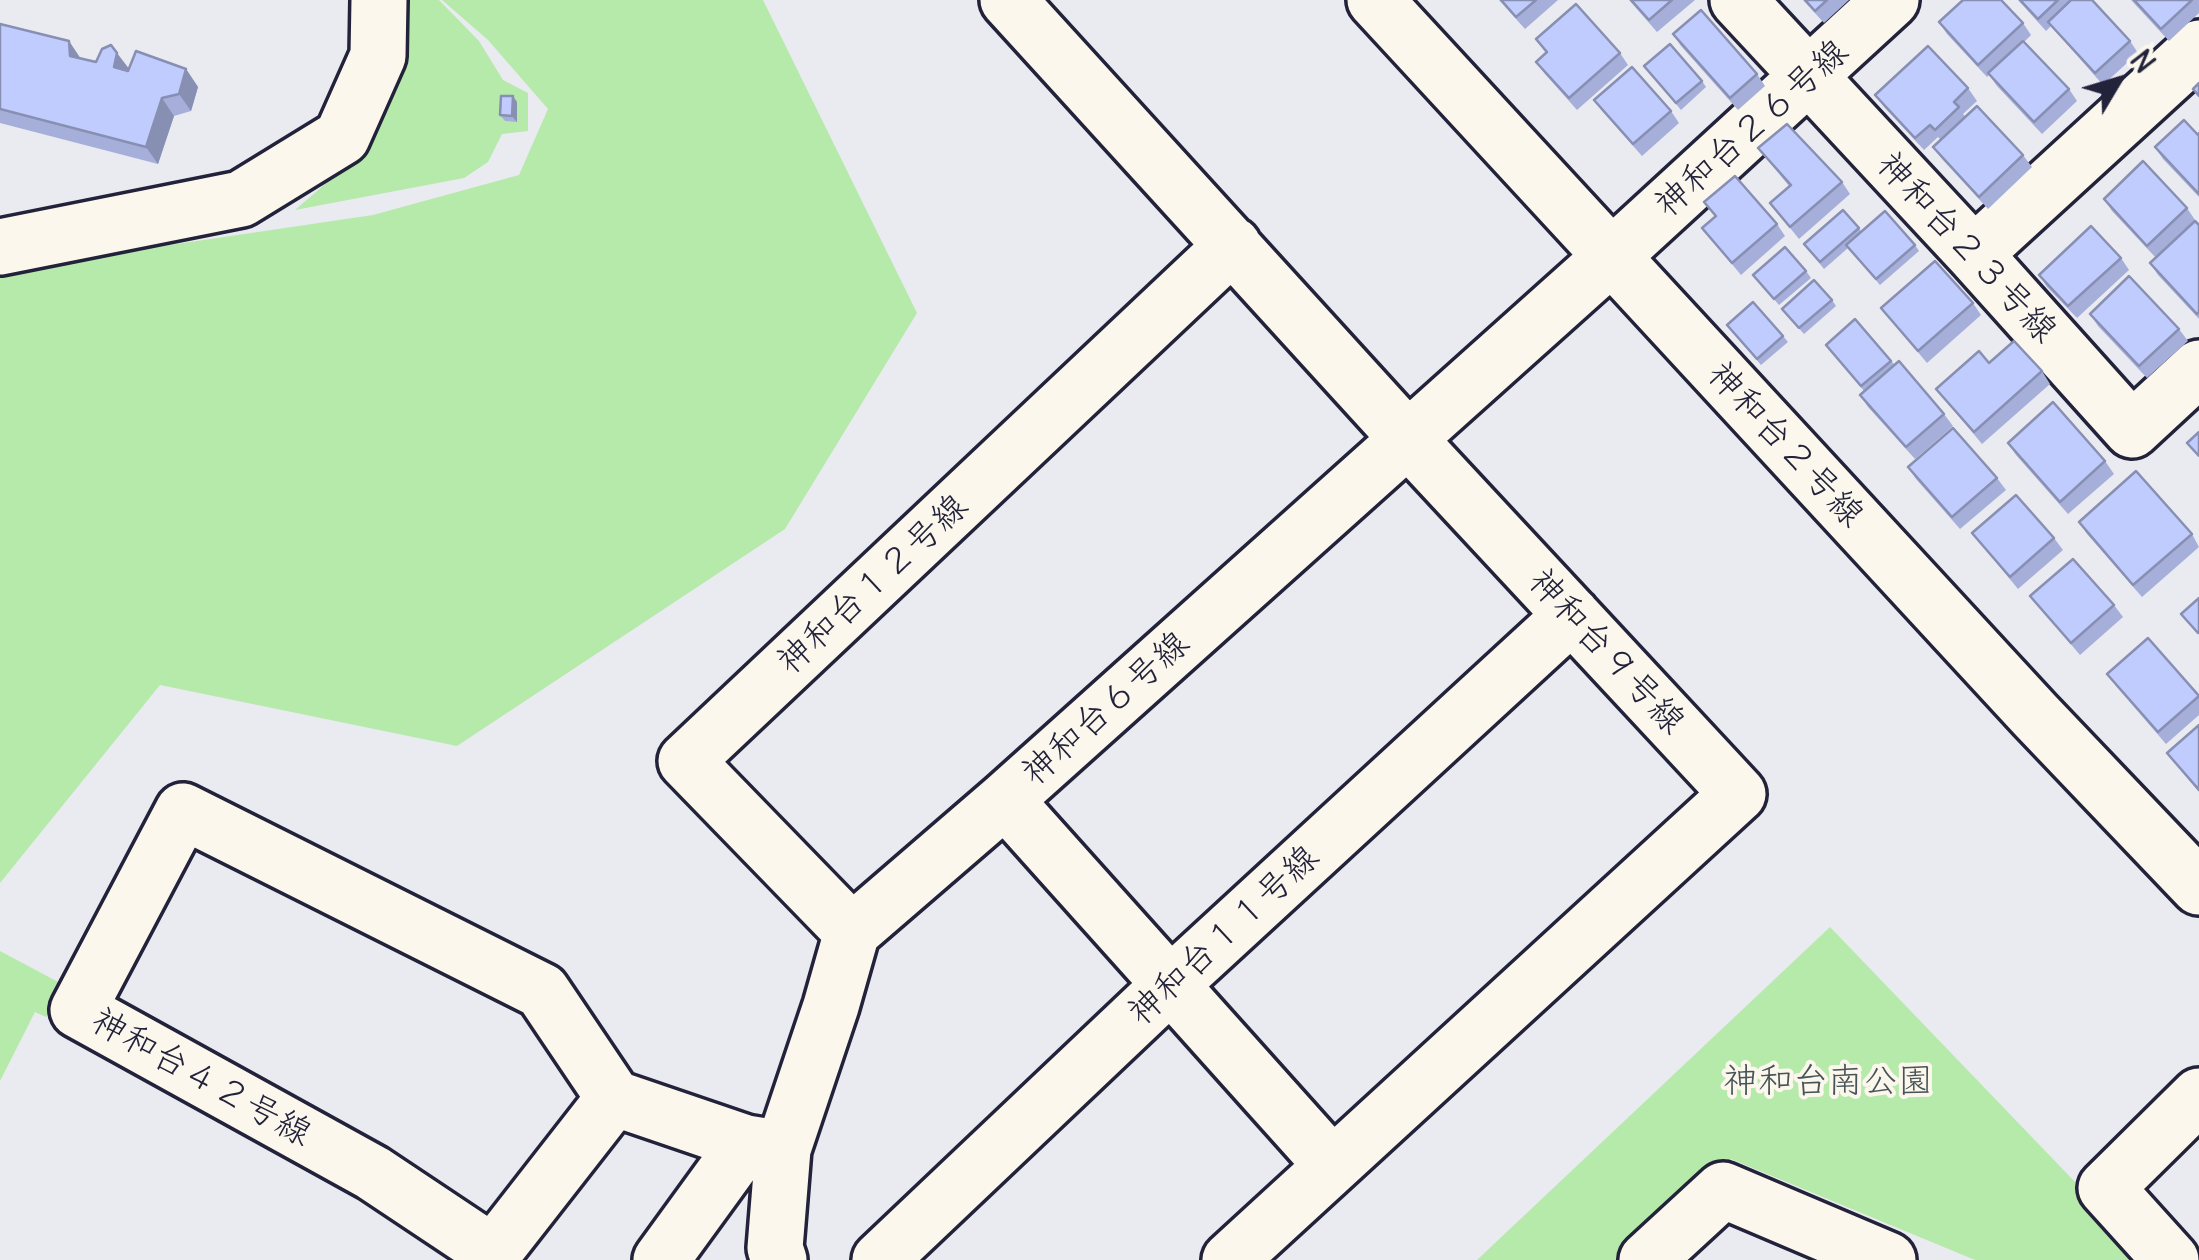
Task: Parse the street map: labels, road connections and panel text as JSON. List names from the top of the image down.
{
  "streets": {
    "street": [
      "神和台２６号線",
      "神和台２３号線",
      "神和台２号線",
      "神和台１２号線",
      "神和台９号線",
      "神和台６号線",
      "神和台１１号線",
      "神和台４２号線"
    ]
  },
  "crossings": [
    ["神和台２６号線", "神和台２３号線"],
    ["神和台２６号線", "神和台２号線"],
    ["神和台２６号線", "神和台６号線"],
    ["神和台２号線", "神和台６号線"],
    ["神和台１２号線", "神和台９号線"],
    ["神和台１２号線", "神和台６号線"],
    ["神和台９号線", "神和台６号線"],
    ["神和台９号線", "神和台１１号線"]
  ],
  "parks": ["神和台南公園"],
  "north": "top right"
}
